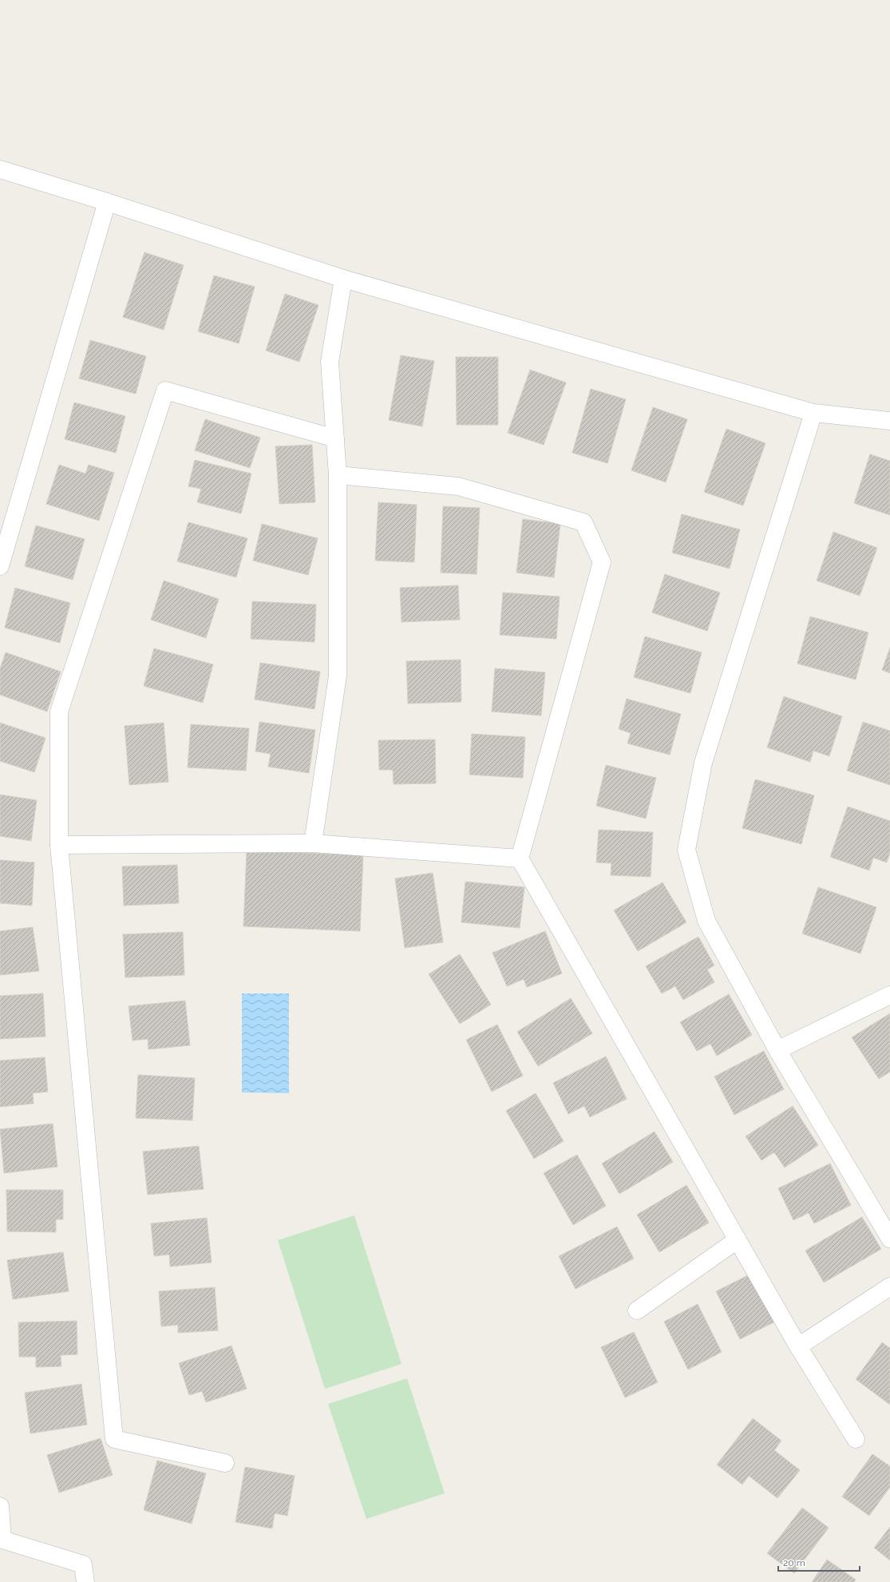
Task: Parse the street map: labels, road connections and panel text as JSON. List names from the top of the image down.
{
  "scale_bar": "20 m"
}
